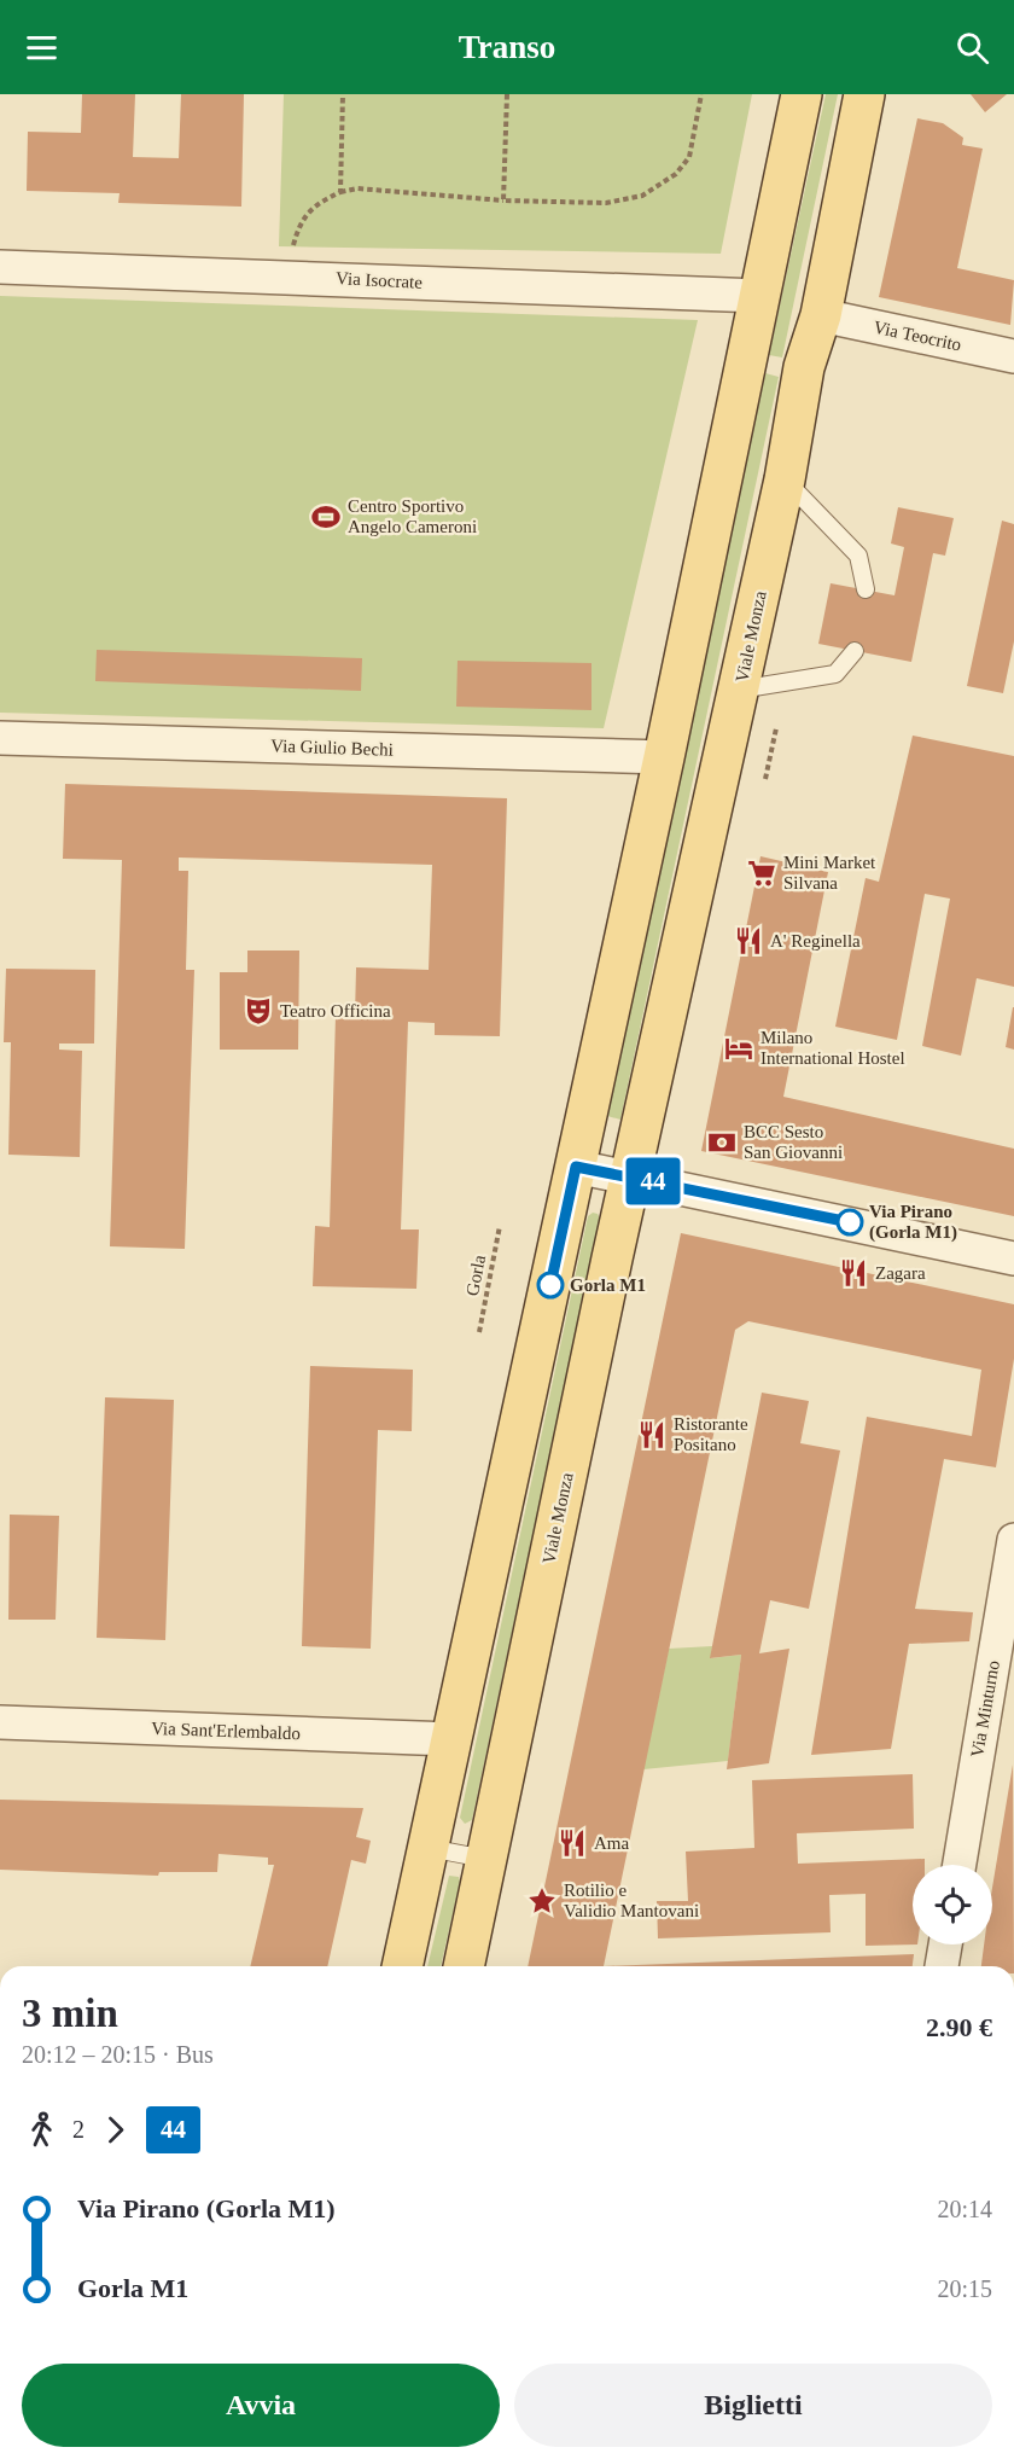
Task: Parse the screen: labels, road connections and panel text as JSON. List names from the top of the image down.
{
  "streets": {
    "main road": ["Viale Monza"],
    "street": [
      "Via Isocrate",
      "Via Teocrito",
      "Via Giulio Bechi",
      "Via Minturno",
      "Via Sant'Erlembaldo"
    ],
    "path": ["Gorla"]
  },
  "crossings": [
    ["Via Teocrito", "Viale Monza"]
  ],
  "places": {
    "sports": ["Centro Sportivo Angelo Cameroni"],
    "supermarket": ["Mini Market Silvana"],
    "restaurant": [
      "A' Reginella",
      "Zagara",
      "Ristorante Positano",
      "Ama"
    ],
    "theatre": ["Teatro Officina"],
    "hotel": ["Milano International Hostel"],
    "bank": ["BCC Sesto San Giovanni"],
    "other": ["Via Pirano (Gorla M1)", "Gorla M1"],
    "place": ["Rotilio e Validio Mantovani"]
  },
  "lines": ["bus line 44"],
  "page": {
    "header": "Transo",
    "on_map": "44",
    "heading": ["3 min", "20:12 – 20:15 · Bus", "2.90 €"],
    "legs": ["2", "44"],
    "list": [
      {
        "name": "Via Pirano (Gorla M1)",
        "value": "20:14"
      },
      {
        "name": "Gorla M1",
        "value": "20:15"
      }
    ],
    "buttons": ["Avvia", "Biglietti"]
  }
}
